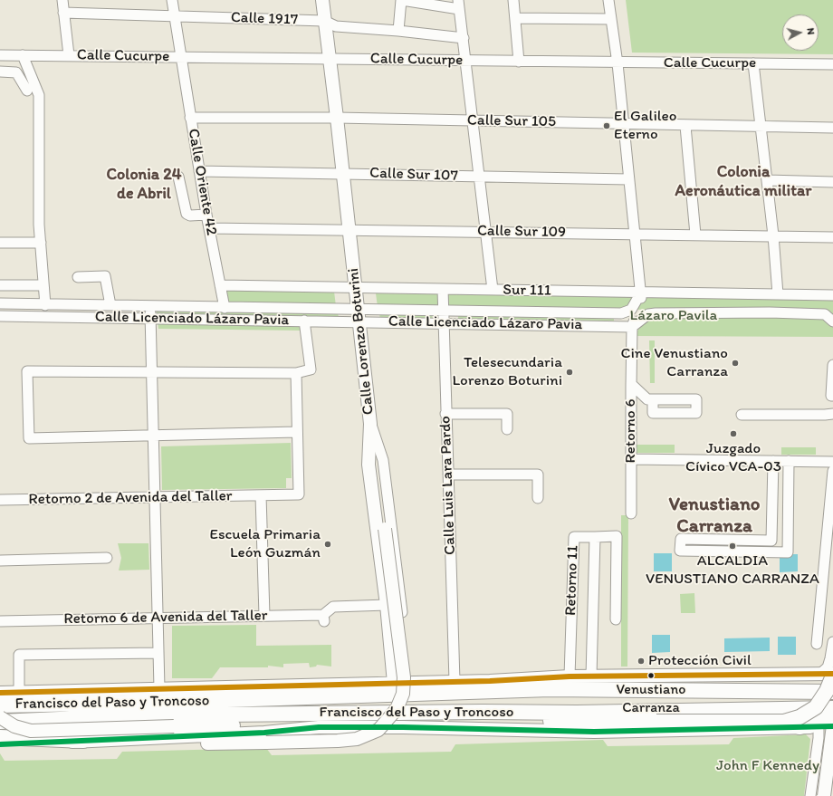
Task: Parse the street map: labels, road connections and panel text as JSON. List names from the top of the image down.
{
  "streets": {
    "highway": ["Francisco del Paso y Troncoso"],
    "main road": ["Calle Lorenzo Boturini"],
    "street": [
      "Calle 1917",
      "Calle Cucurpe",
      "Calle Sur 105",
      "Calle Sur 107",
      "Calle Oriente 42",
      "Calle Sur 109",
      "Sur 111",
      "Calle Licenciado Lázaro Pavia",
      "Retorno 6",
      "Calle Luis Lara Pardo",
      "Retorno 2 de Avenida del Taller",
      "Retorno 11",
      "Retorno 6 de Avenida del Taller"
    ]
  },
  "crossings": [
    ["Calle 1917", "Calle Oriente 42"],
    ["Calle 1917", "Calle Lorenzo Boturini"],
    ["Calle Cucurpe", "Calle Oriente 42"],
    ["Calle Cucurpe", "Calle Lorenzo Boturini"],
    ["Calle Cucurpe", "Retorno 6"],
    ["Calle Sur 105", "Calle Oriente 42"],
    ["Calle Sur 105", "Calle Lorenzo Boturini"],
    ["Calle Sur 105", "Retorno 6"],
    ["Calle Sur 107", "Calle Oriente 42"],
    ["Calle Sur 107", "Calle Lorenzo Boturini"],
    ["Calle Sur 107", "Retorno 6"],
    ["Calle Oriente 42", "Calle Sur 109"],
    ["Calle Oriente 42", "Sur 111"],
    ["Calle Oriente 42", "Calle Licenciado Lázaro Pavia"],
    ["Calle Sur 109", "Calle Lorenzo Boturini"],
    ["Calle Sur 109", "Retorno 6"],
    ["Sur 111", "Calle Licenciado Lázaro Pavia"],
    ["Sur 111", "Calle Lorenzo Boturini"],
    ["Sur 111", "Retorno 6"],
    ["Sur 111", "Calle Luis Lara Pardo"],
    ["Calle Licenciado Lázaro Pavia", "Calle Lorenzo Boturini"],
    ["Calle Licenciado Lázaro Pavia", "Retorno 6"],
    ["Calle Licenciado Lázaro Pavia", "Calle Luis Lara Pardo"],
    ["Calle Lorenzo Boturini", "Retorno 6 de Avenida del Taller"],
    ["Calle Lorenzo Boturini", "Francisco del Paso y Troncoso"],
    ["Calle Luis Lara Pardo", "Francisco del Paso y Troncoso"],
    ["Retorno 11", "Francisco del Paso y Troncoso"]
  ],
  "districts": ["Colonia Aeronáutica militar", "Colonia 24 de Abril", "Venustiano Carranza"],
  "parks": ["Lázaro Pavila", "John F Kennedy"],
  "places": [
    "El Galileo Eterno",
    "Cine Venustiano Carranza",
    "Telesecundaria Lorenzo Boturini",
    "Juzgado Cívico VCA-03",
    "Escuela Primaria León Guzmán",
    "ALCALDIA VENUSTIANO CARRANZA",
    "Protección Civil",
    "Venustiano Carranza"
  ],
  "north": "right"
}
